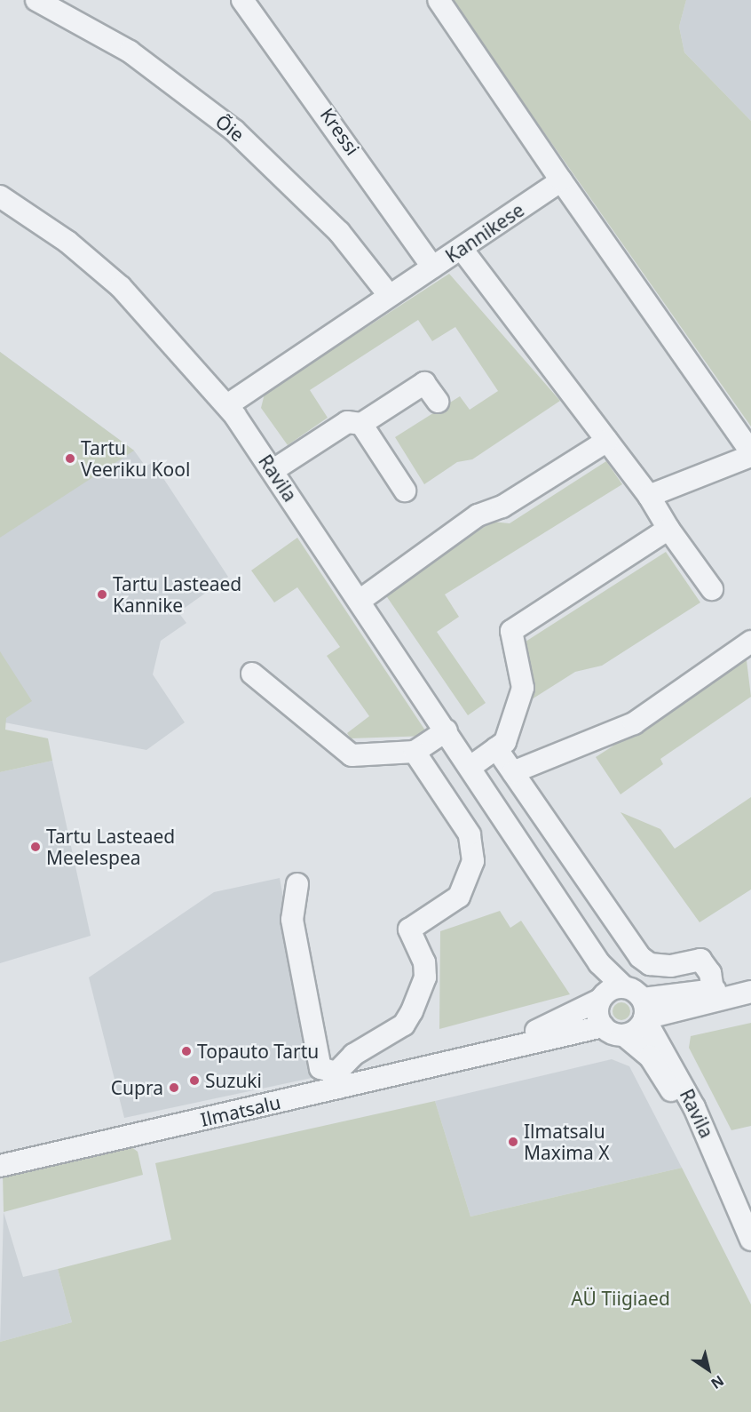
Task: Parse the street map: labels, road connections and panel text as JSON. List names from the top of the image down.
{
  "streets": {
    "street": [
      "Õie",
      "Kressi",
      "Kannikese",
      "Ravila",
      "Ilmatsalu"
    ]
  },
  "crossings": [
    ["Õie", "Kannikese"],
    ["Kressi", "Kannikese"],
    ["Kannikese", "Ravila"],
    ["Ravila", "Ilmatsalu"]
  ],
  "parks": ["AÜ Tiigiaed"],
  "places": [
    "Tartu Veeriku Kool",
    "Tartu Lasteaed Kannike",
    "Tartu Lasteaed Meelespea",
    "Topauto Tartu",
    "Suzuki",
    "Cupra",
    "Ilmatsalu Maxima X"
  ],
  "north": "bottom right"
}
